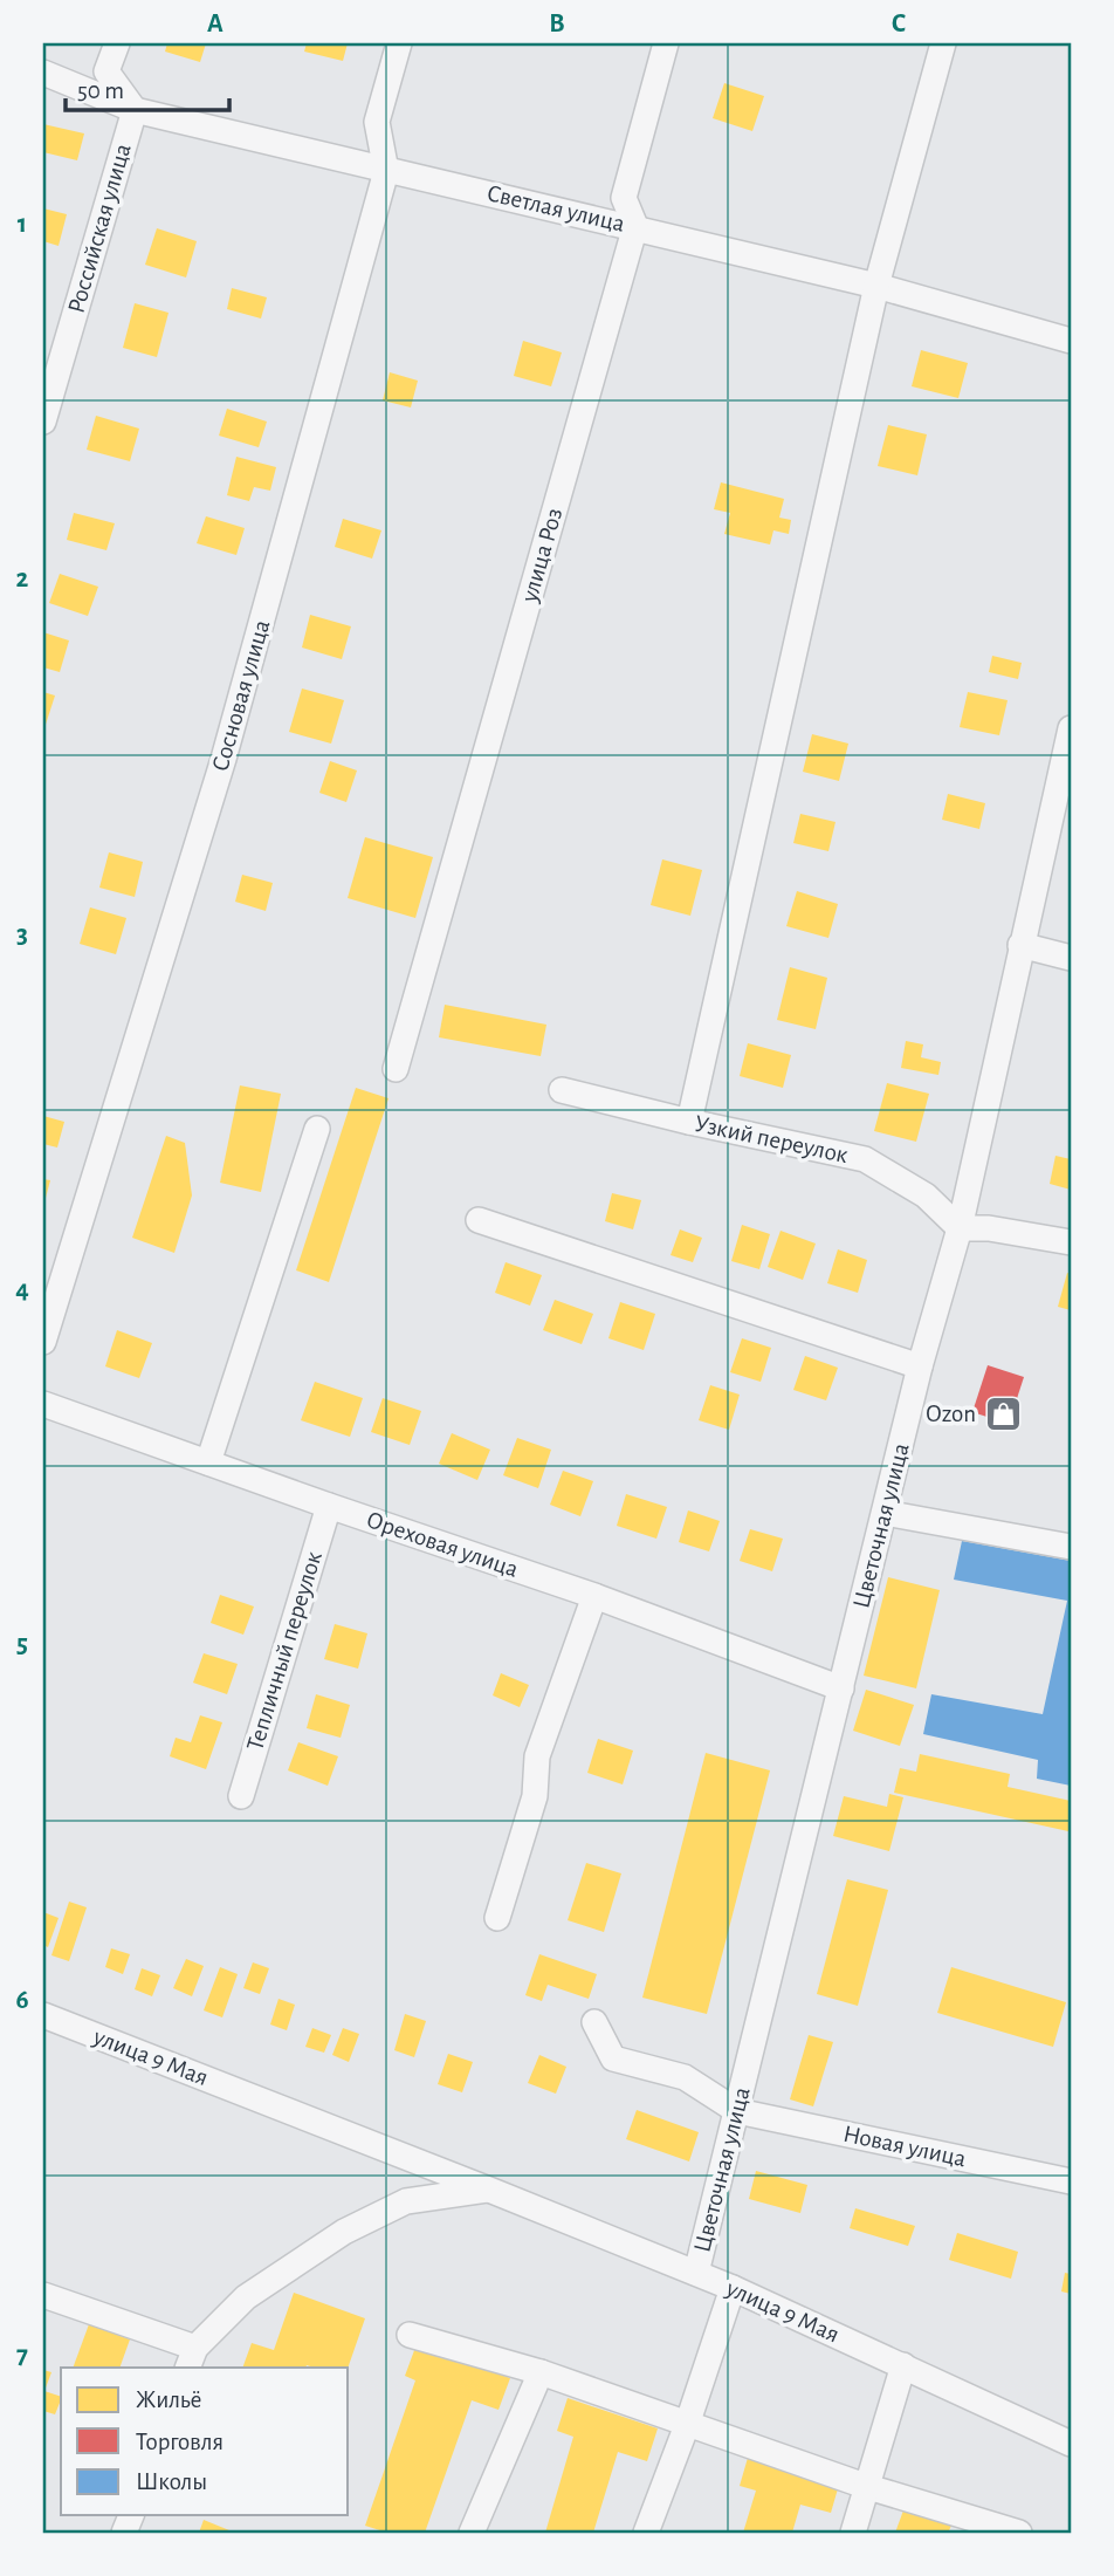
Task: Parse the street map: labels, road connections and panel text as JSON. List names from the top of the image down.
{
  "streets": {
    "street": [
      "Светлая улица",
      "Российская улица",
      "улица Роз",
      "Сосновая улица",
      "Узкий переулок",
      "Цветочная улица",
      "Ореховая улица",
      "Тепличный переулок",
      "улица 9 Мая",
      "Новая улица"
    ]
  },
  "crossings": [
    ["Светлая улица", "Российская улица"],
    ["Светлая улица", "улица Роз"],
    ["Светлая улица", "Сосновая улица"],
    ["Узкий переулок", "Цветочная улица"],
    ["Цветочная улица", "Ореховая улица"],
    ["Цветочная улица", "улица 9 Мая"],
    ["Цветочная улица", "Новая улица"],
    ["Ореховая улица", "Тепличный переулок"]
  ],
  "places": {
    "shop": ["Ozon"]
  },
  "legend": ["Жильё", "Торговля", "Школы"],
  "scale_bar": "50 m",
  "grid": {
    "columns": ["A", "B", "C"],
    "rows": [
      "1",
      "2",
      "3",
      "4",
      "5",
      "6",
      "7"
    ]
  }
}
